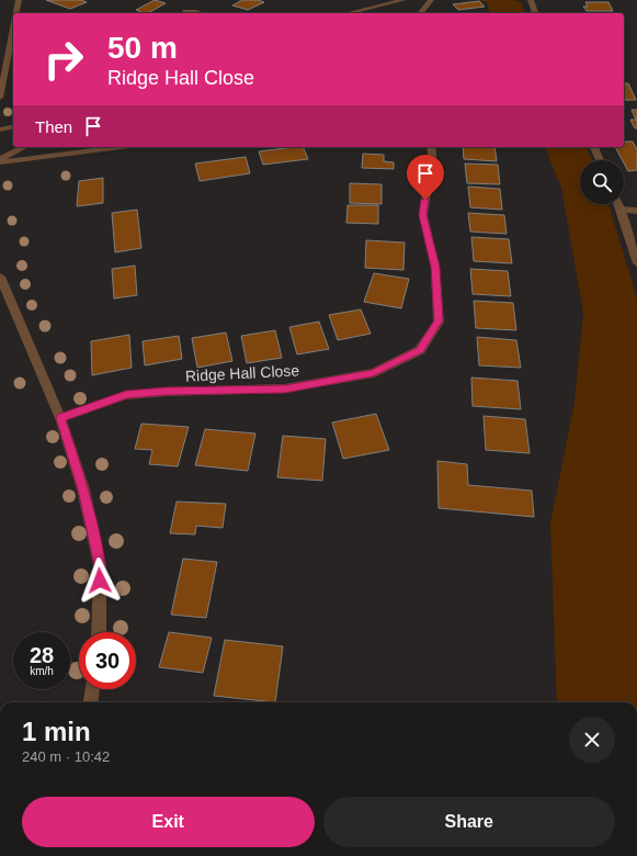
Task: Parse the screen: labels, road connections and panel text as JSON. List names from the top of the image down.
{
  "streets": {
    "street": ["Ridge Hall Close"]
  },
  "page": {
    "turn": ["50 m", "Ridge Hall Close"],
    "then": "Then",
    "speed": "28 km/h",
    "limit": "30",
    "heading": ["1 min", "240 m · 10:42"],
    "buttons": ["Exit", "Share"]
  }
}
